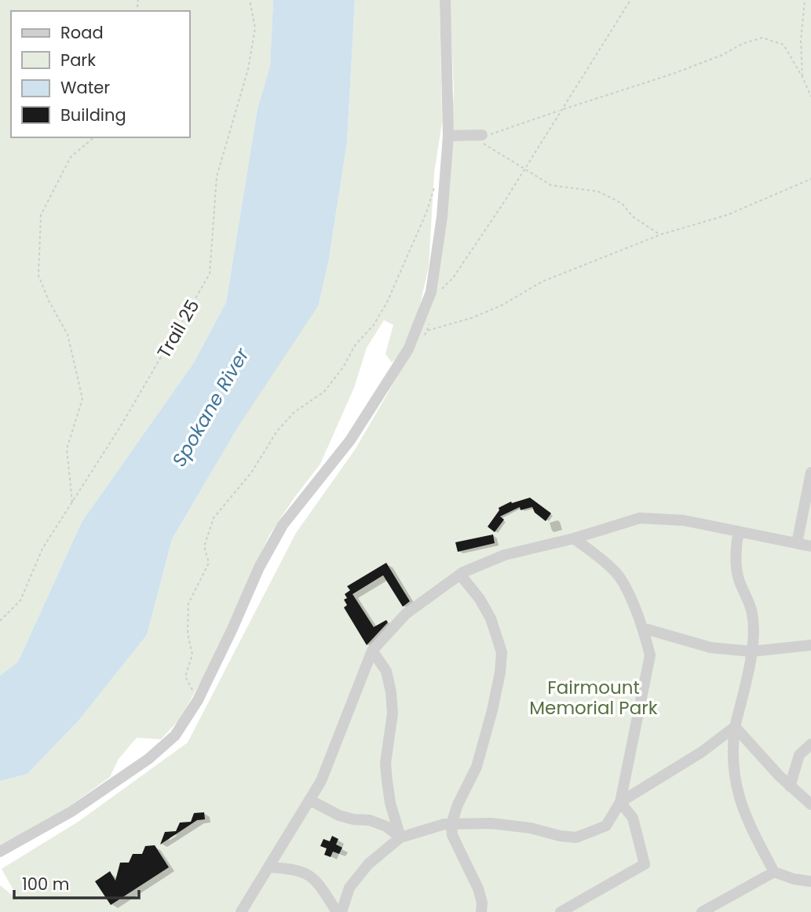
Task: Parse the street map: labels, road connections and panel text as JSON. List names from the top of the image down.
{
  "streets": {
    "path": ["Trail 25"]
  },
  "water": ["Spokane River"],
  "parks": ["Fairmount Memorial Park"],
  "legend": [
    "Road",
    "Park",
    "Water",
    "Building"
  ],
  "scale_bar": "100 m"
}
